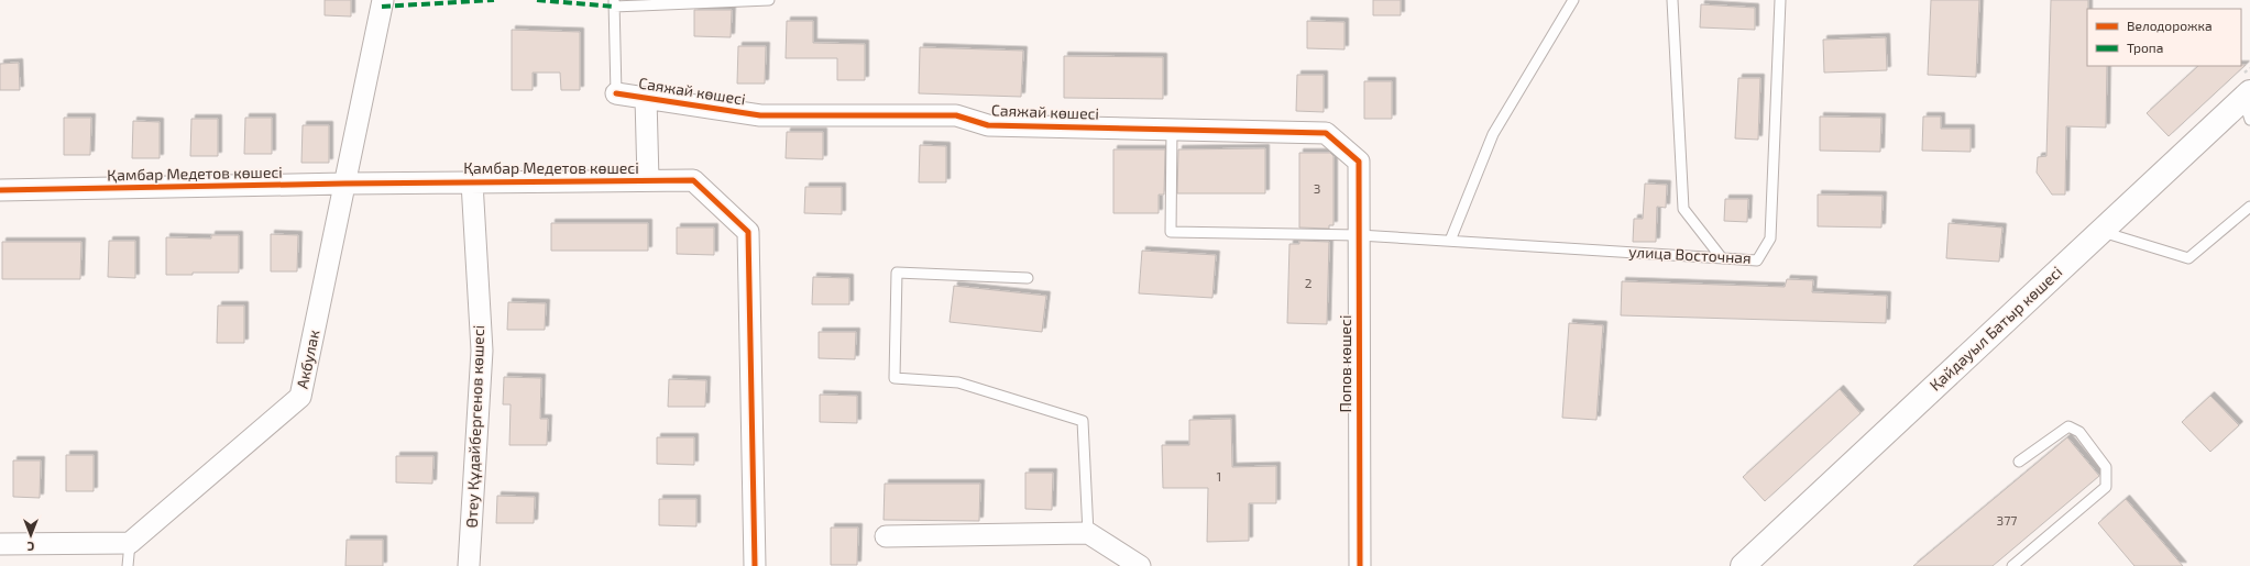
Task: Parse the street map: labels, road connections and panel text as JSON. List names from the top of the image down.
{
  "streets": {
    "street": [
      "Саяжай көшесі",
      "Қамбар Медетов көшесі",
      "Қайдауыл Батыр көшесі",
      "Акбулак",
      "Попов көшесі",
      "Өтеу Құдайбергенов көшесі"
    ],
    "lane": ["улица Восточная"]
  },
  "crossings": [
    ["Саяжай көшесі", "улица Восточная"],
    ["Саяжай көшесі", "Попов көшесі"],
    ["Қамбар Медетов көшесі", "Акбулак"],
    ["Қамбар Медетов көшесі", "Өтеу Құдайбергенов көшесі"],
    ["улица Восточная", "Попов көшесі"]
  ],
  "house_numbers": [
    "3",
    "2",
    "1",
    "377"
  ],
  "legend": ["Велодорожка", "Тропа"],
  "north": "bottom"
}
